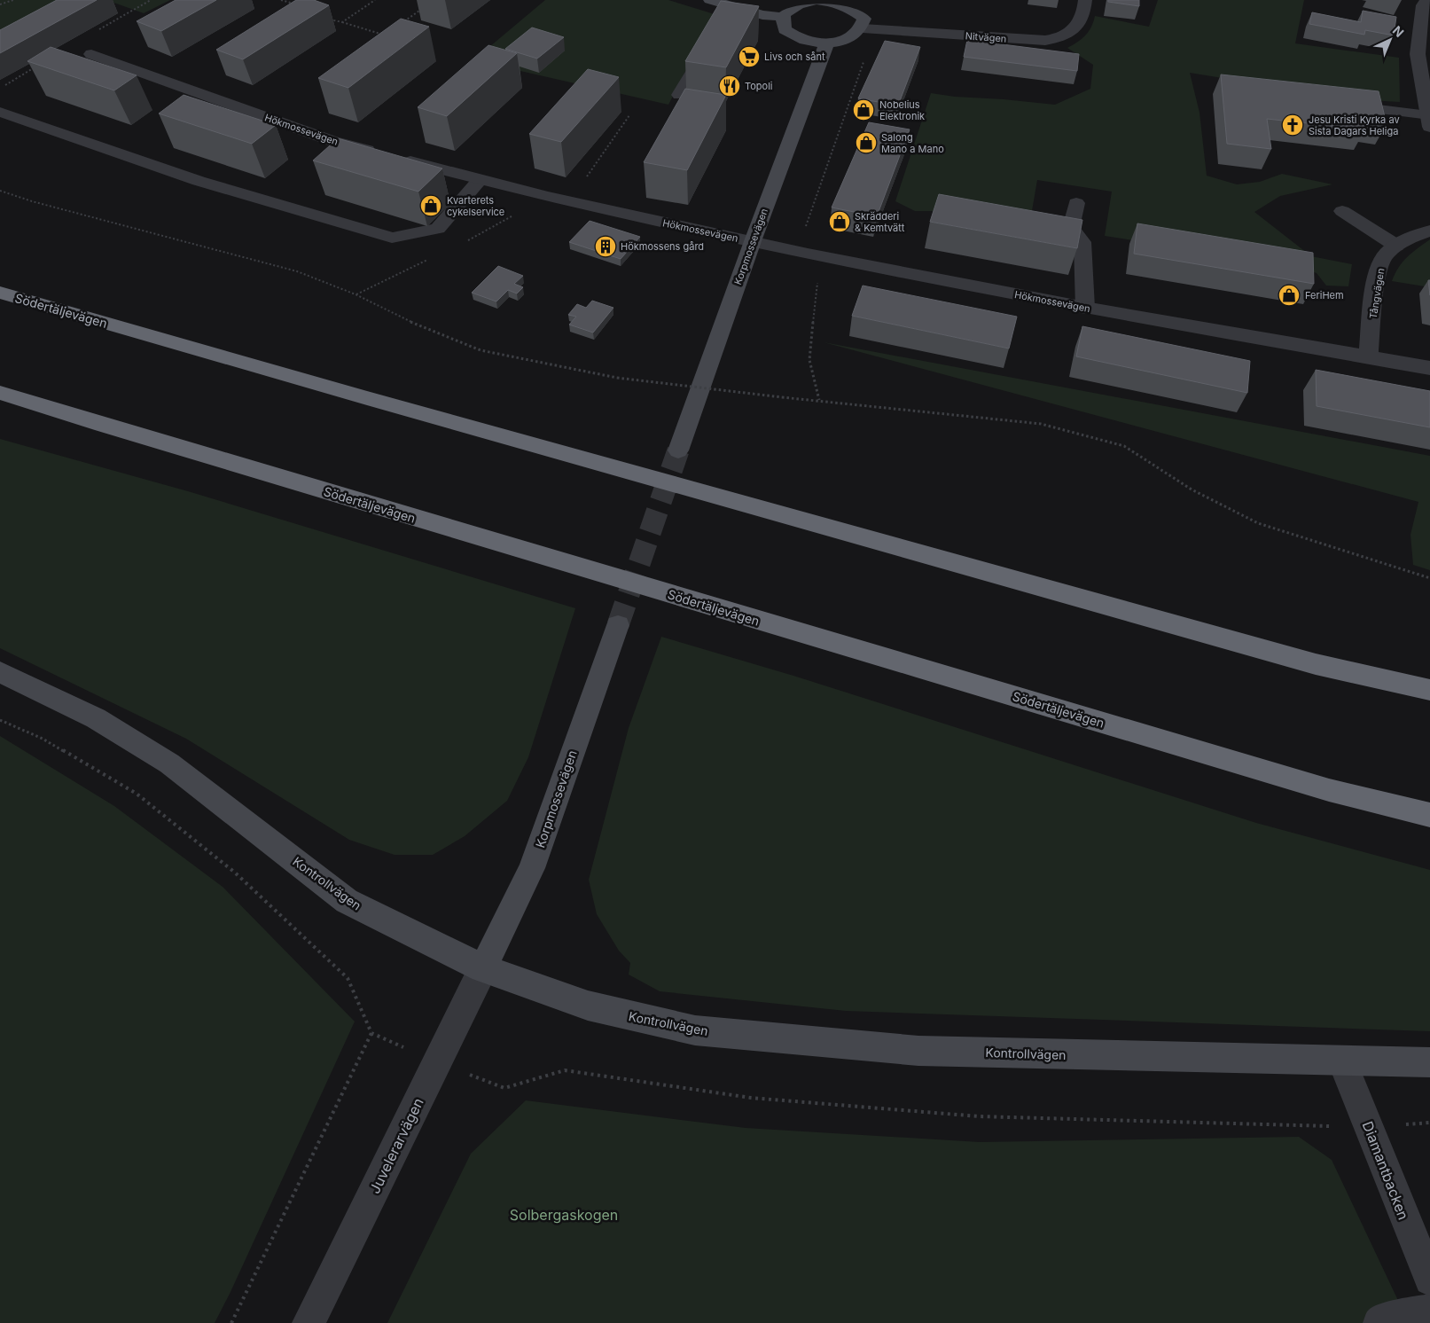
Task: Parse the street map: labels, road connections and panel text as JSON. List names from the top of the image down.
{
  "streets": {
    "highway": ["Södertäljevägen"],
    "street": [
      "Nitvägen",
      "Hökmossevägen",
      "Korpmossevägen",
      "Tångvägen",
      "Kontrollvägen",
      "Juvelerarvägen",
      "Diamantbacken"
    ]
  },
  "crossings": [
    ["Hökmossevägen", "Korpmossevägen"],
    ["Hökmossevägen", "Tångvägen"],
    ["Korpmossevägen", "Kontrollvägen"],
    ["Korpmossevägen", "Juvelerarvägen"],
    ["Kontrollvägen", "Juvelerarvägen"],
    ["Kontrollvägen", "Diamantbacken"]
  ],
  "parks": ["Solbergaskogen"],
  "places": {
    "supermarket": ["Livs och sånt"],
    "restaurant": ["Topoli"],
    "shop": [
      "Nobelius Elektronik",
      "Salong Mano a Mano",
      "Kvarterets cykelservice",
      "Skrädderi & Kemtvätt",
      "FeriHem"
    ],
    "church": ["Jesu Kristi Kyrka av Sista Dagars Heliga"],
    "building": ["Hökmossens gård"]
  },
  "north": "top right"
}
